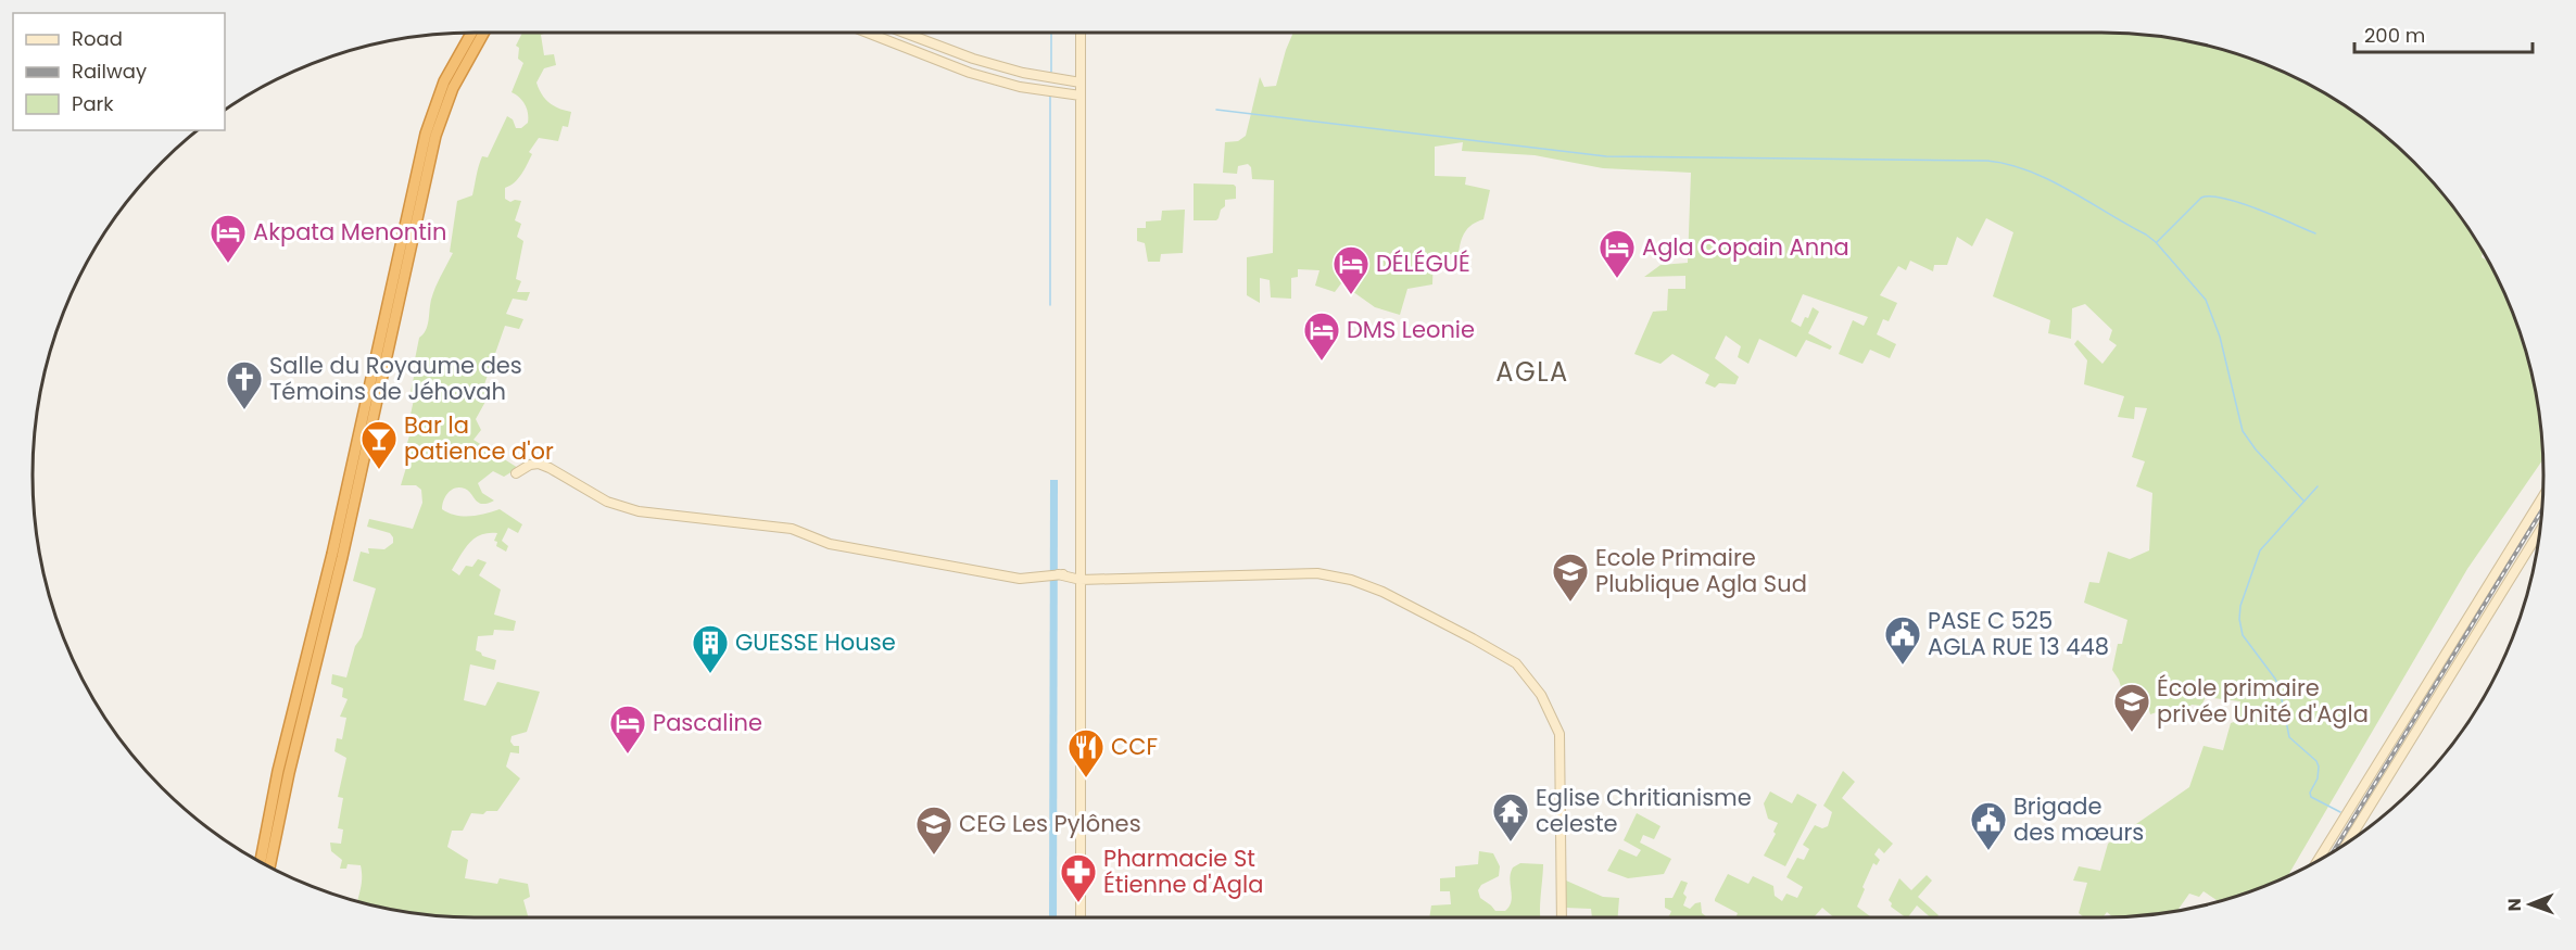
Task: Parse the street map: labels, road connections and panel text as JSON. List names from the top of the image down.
{
  "districts": ["AGLA"],
  "places": {
    "hotel": [
      "Akpata Menontin",
      "Agla Copain Anna",
      "DÉLÉGUÉ",
      "DMS Leonie",
      "Pascaline"
    ],
    "church": ["Salle du Royaume des Témoins de Jéhovah"],
    "bar": ["Bar la patience d'or"],
    "school or university": ["Ecole Primaire Plublique Agla Sud", "École primaire privée Unité d'Agla", "CEG Les Pylônes"],
    "public building": ["PASE C 525 AGLA RUE 13 448", "Brigade des mœurs"],
    "building": ["GUESSE House"],
    "restaurant": ["CCF"],
    "temple": ["Eglise Chritianisme celeste"],
    "pharmacy": ["Pharmacie St Étienne d'Agla"]
  },
  "legend": ["Road", "Railway", "Park"],
  "scale_bar": "200 m",
  "north": "left"
}
